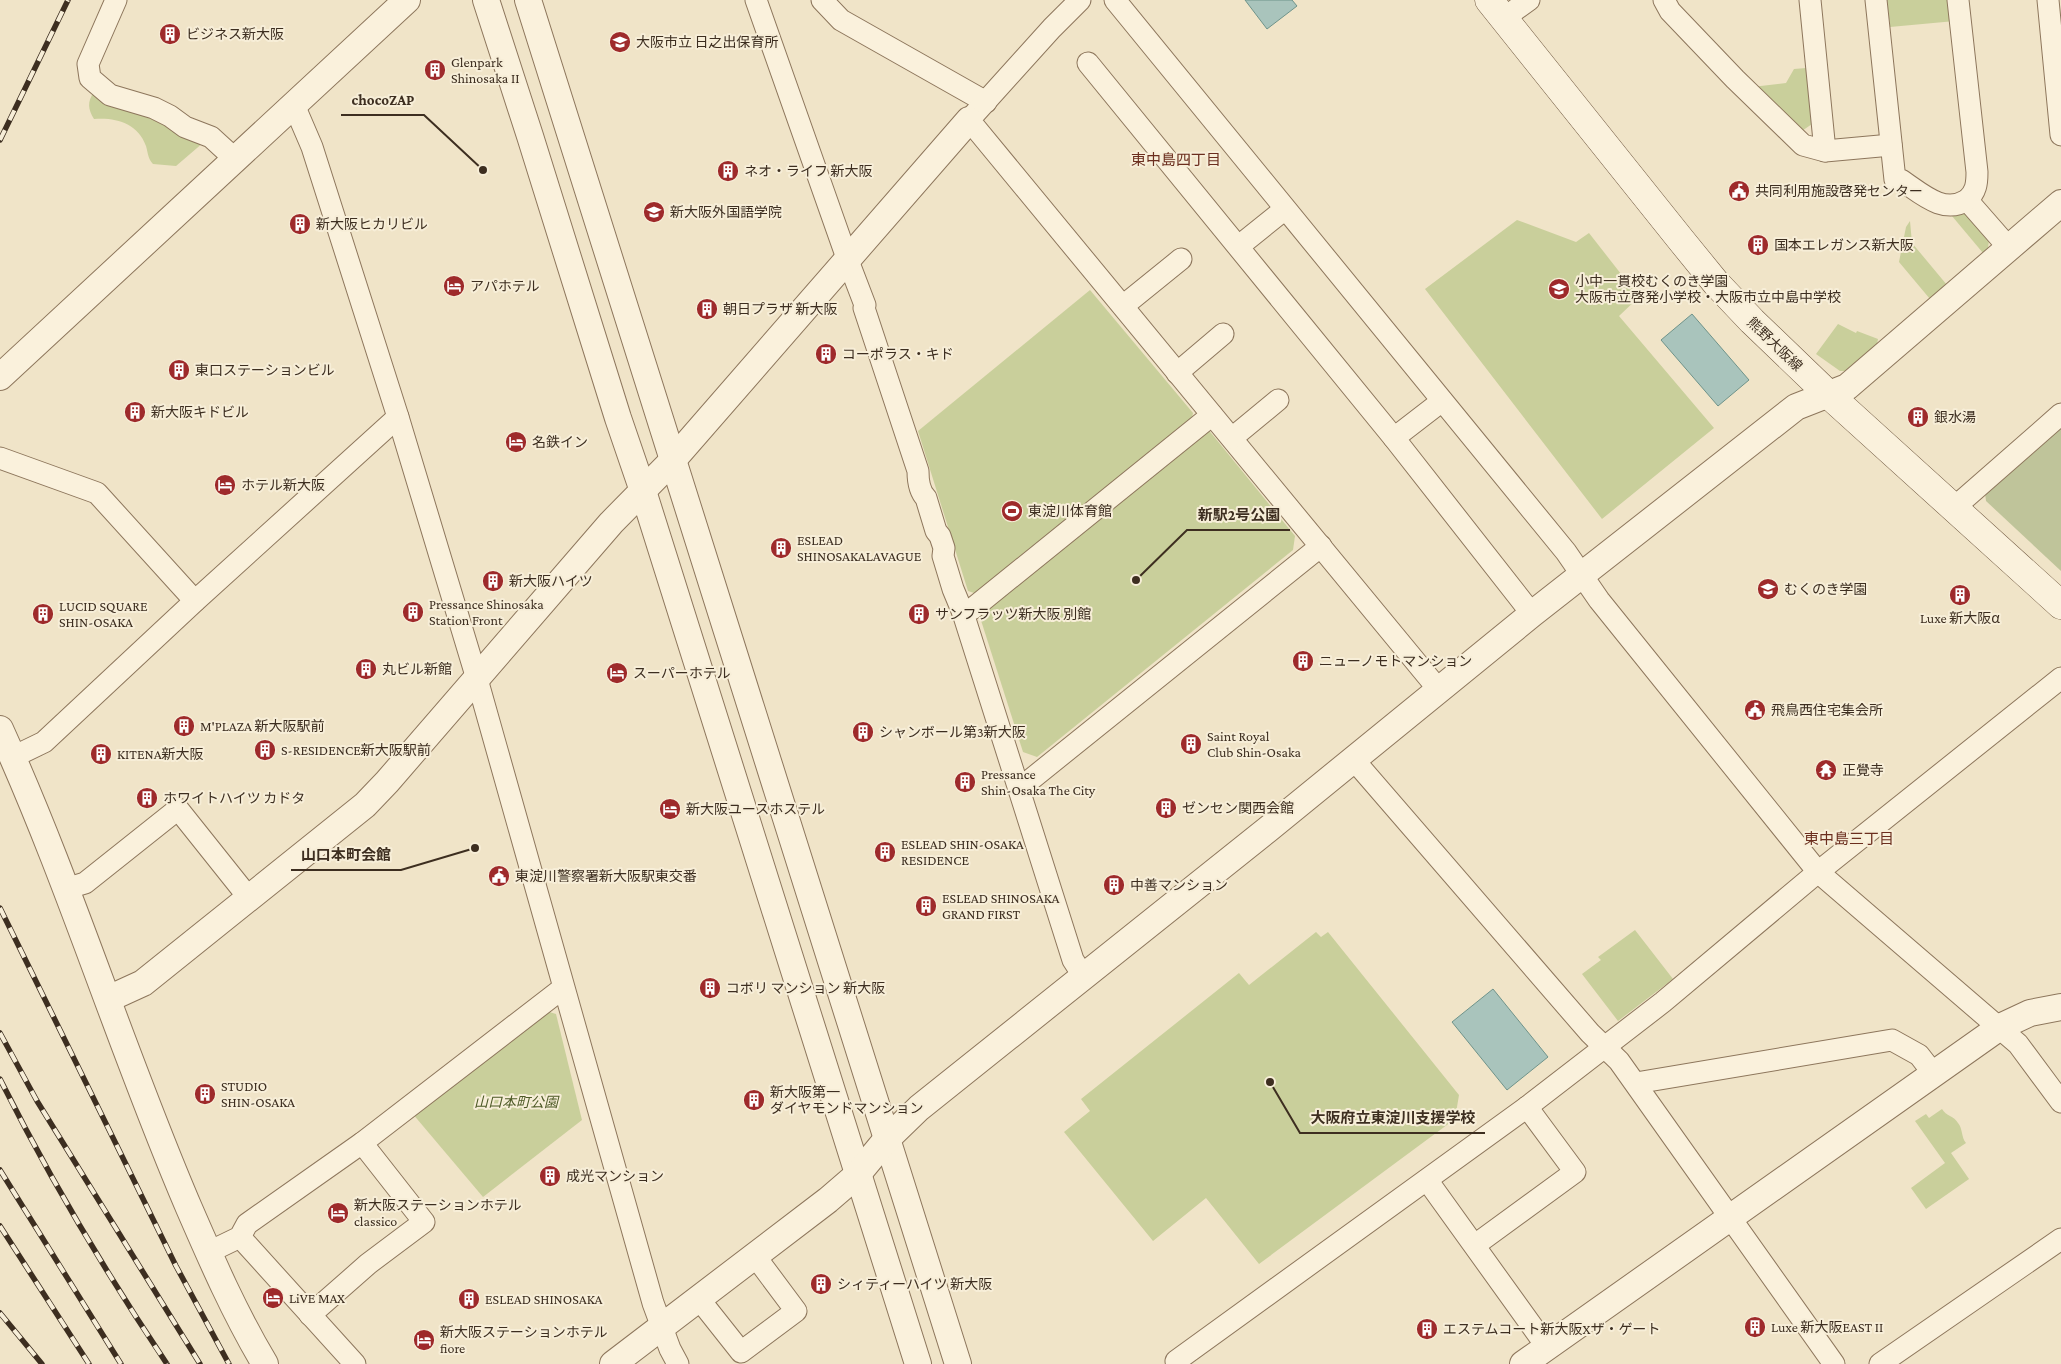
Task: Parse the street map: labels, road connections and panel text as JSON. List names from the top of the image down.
{
  "streets": {
    "main road": ["熊野大阪線"]
  },
  "districts": ["東中島四丁目", "東中島三丁目"],
  "parks": ["山口本町公園"],
  "places": {
    "building": [
      "ビジネス新大阪",
      "Glenpark Shinosaka II",
      "ネオ・ライフ 新大阪",
      "新大阪ヒカリビル",
      "国本エレガンス新大阪",
      "朝日プラザ 新大阪",
      "コーポラス・キド",
      "東口ステーションビル",
      "新大阪キドビル",
      "銀水湯",
      "ESLEAD SHINOSAKALAVAGUE",
      "新大阪ハイツ",
      "Luxe 新大阪α",
      "Pressance Shinosaka Station Front",
      "LUCID SQUARE SHIN-OSAKA",
      "サンフラッツ新大阪 別館",
      "ニューノモトマンション",
      "丸ビル新館",
      "M'PLAZA 新大阪駅前",
      "シャンボール第3新大阪",
      "Saint Royal Club Shin-Osaka",
      "S-RESIDENCE新大阪駅前",
      "KITENA新大阪",
      "Pressance Shin-Osaka The City",
      "ホワイトハイツ カドタ",
      "ゼンセン関西会館",
      "ESLEAD SHIN-OSAKA RESIDENCE",
      "中善マンション",
      "ESLEAD SHINOSAKA GRAND FIRST",
      "コボリ マンション 新大阪",
      "STUDIO SHIN-OSAKA",
      "新大阪第一 ダイヤモンドマンション",
      "成光マンション",
      "シィティーハイツ 新大阪",
      "ESLEAD SHINOSAKA",
      "Luxe 新大阪EAST II",
      "エステムコート新大阪Xザ・ゲート"
    ],
    "school or university": [
      "大阪市立 日之出保育所",
      "新大阪外国語学院",
      "小中一貫校むくのき学園 大阪市立啓発小学校・大阪市立中島中学校",
      "むくのき学園"
    ],
    "other": [
      "chocoZAP",
      "新駅2号公園",
      "山口本町会館",
      "大阪府立東淀川支援学校"
    ],
    "public building": ["共同利用施設啓発センター", "飛鳥西住宅集会所", "東淀川警察署新大阪駅東交番"],
    "hotel": [
      "アパホテル",
      "名鉄イン",
      "ホテル新大阪",
      "スーパーホテル",
      "新大阪ユースホステル",
      "新大阪ステーションホテル classico",
      "LiVE MAX",
      "新大阪ステーションホテル fiore"
    ],
    "sports": ["東淀川体育館"],
    "temple": ["正覺寺"]
  }
}
